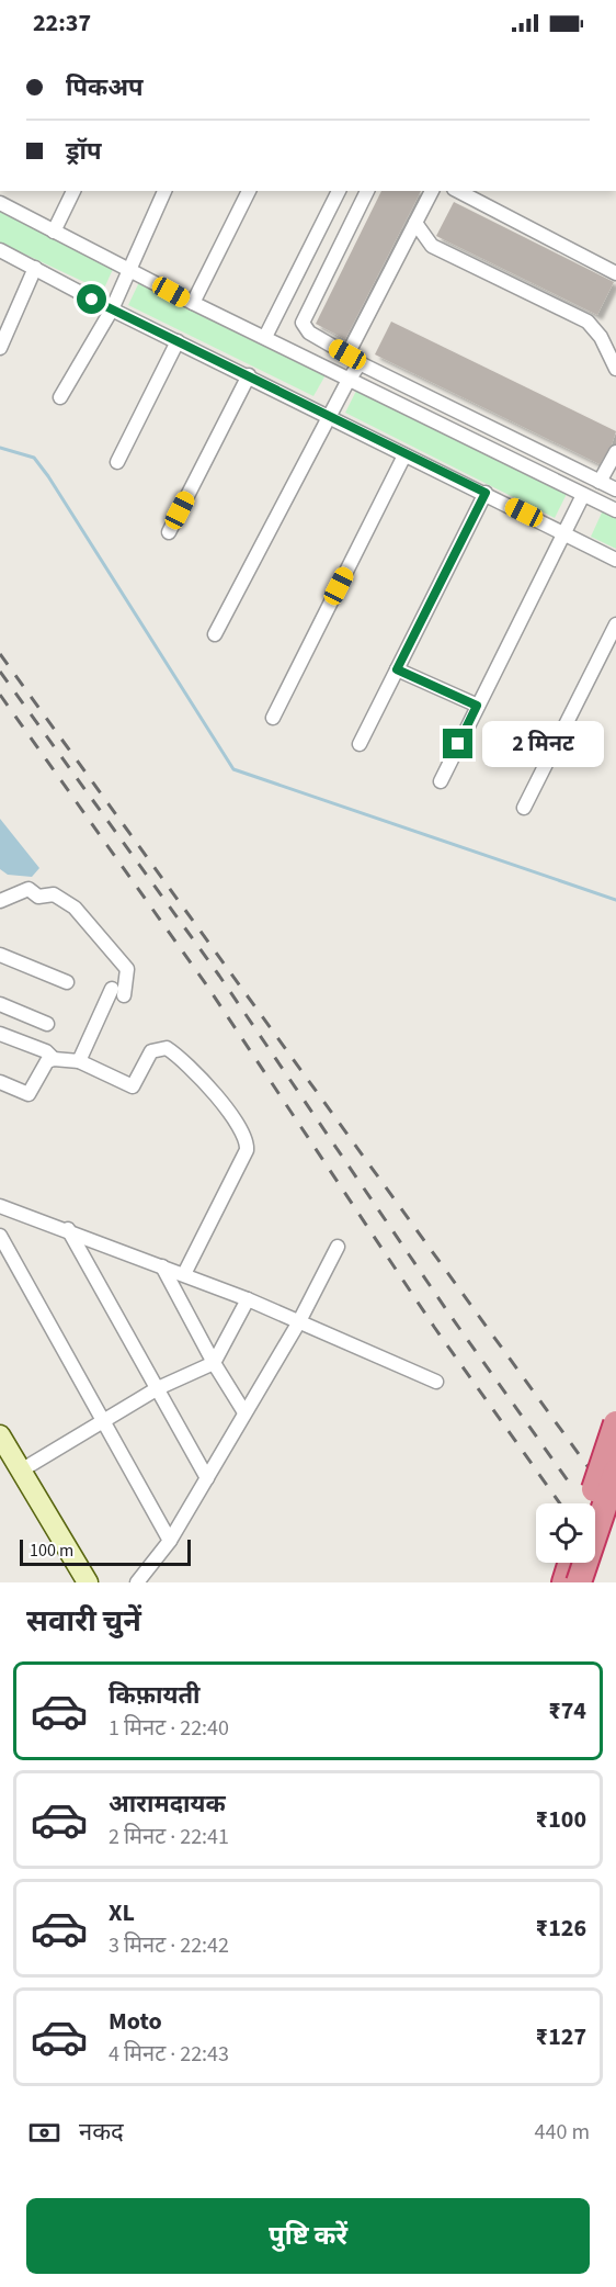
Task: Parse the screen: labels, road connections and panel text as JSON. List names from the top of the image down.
{
  "scale_bar": "100 m",
  "page": {
    "status": "22:37",
    "banner": ["पिकअप", "ड्रॉप"],
    "bubble": "2 मिनट",
    "scale": "100 m",
    "heading": "सवारी चुनें",
    "list": [
      {
        "name": "किफ़ायती",
        "note": "1 मिनट · 22:40",
        "value": "₹74"
      },
      {
        "name": "आरामदायक",
        "note": "2 मिनट · 22:41",
        "value": "₹100"
      },
      {
        "name": "XL",
        "note": "3 मिनट · 22:42",
        "value": "₹126"
      },
      {
        "name": "Moto",
        "note": "4 मिनट · 22:43",
        "value": "₹127"
      }
    ],
    "pay": ["नकद", "440 m"],
    "buttons": "पुष्टि करें"
  }
}
